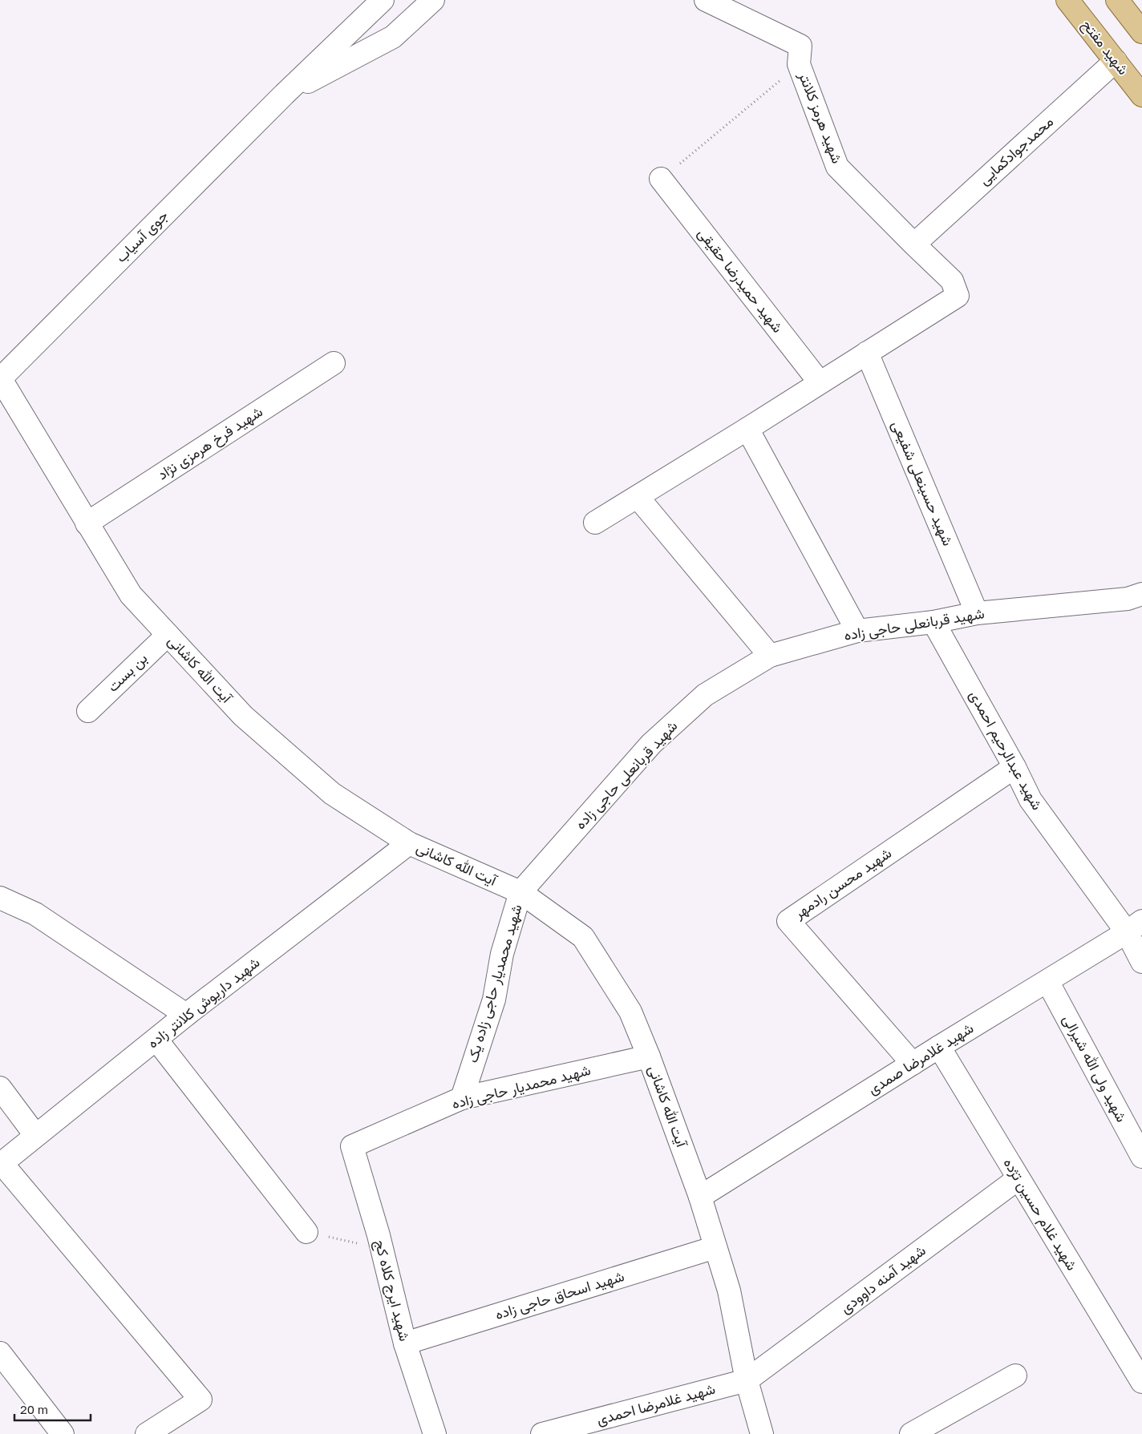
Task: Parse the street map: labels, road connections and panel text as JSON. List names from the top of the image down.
{
  "streets": {
    "main road": ["شهید مفتح"],
    "street": [
      "شهید هرمز کلانتر",
      "محمدجوادکمایی",
      "جوی آسیاب",
      "شهید حمیدرضا حقیقی",
      "شهید فرخ هرمزی نژاد",
      "شهید حسینعلی شفیعی",
      "شهید قربانعلی حاجی زاده",
      "آیت الله کاشانی",
      "بن بست",
      "شهید عبدالرحیم احمدی",
      "شهید محسن رادمهر",
      "شهید محمدیار حاجی زاده یک",
      "شهید داریوش کلانتر زاده",
      "شهید غلامرضا صمدی",
      "شهید ولی الله شیرالی",
      "شهید محمدیار حاجی زاده",
      "شهید غلام حسین تژده",
      "شهید آمنه داوودی",
      "شهید ایرج کلاه کج",
      "شهید اسحاق حاجی زاده",
      "شهید غلامرضا احمدی"
    ]
  },
  "crossings": [
    ["شهید مفتح", "محمدجوادکمایی"],
    ["شهید هرمز کلانتر", "شهید حسینعلی شفیعی"],
    ["جوی آسیاب", "آیت الله کاشانی"],
    ["شهید فرخ هرمزی نژاد", "آیت الله کاشانی"],
    ["شهید حسینعلی شفیعی", "شهید قربانعلی حاجی زاده"],
    ["شهید قربانعلی حاجی زاده", "آیت الله کاشانی"],
    ["شهید قربانعلی حاجی زاده", "شهید عبدالرحیم احمدی"],
    ["شهید قربانعلی حاجی زاده", "شهید محمدیار حاجی زاده یک"],
    ["آیت الله کاشانی", "بن بست"],
    ["آیت الله کاشانی", "شهید محمدیار حاجی زاده یک"],
    ["آیت الله کاشانی", "شهید داریوش کلانتر زاده"],
    ["آیت الله کاشانی", "شهید غلامرضا صمدی"],
    ["آیت الله کاشانی", "شهید محمدیار حاجی زاده"],
    ["آیت الله کاشانی", "شهید آمنه داوودی"],
    ["آیت الله کاشانی", "شهید اسحاق حاجی زاده"],
    ["آیت الله کاشانی", "شهید غلامرضا احمدی"],
    ["شهید عبدالرحیم احمدی", "شهید محسن رادمهر"],
    ["شهید عبدالرحیم احمدی", "شهید غلامرضا صمدی"],
    ["شهید محسن رادمهر", "شهید غلامرضا صمدی"],
    ["شهید محمدیار حاجی زاده یک", "شهید محمدیار حاجی زاده"],
    ["شهید غلامرضا صمدی", "شهید ولی الله شیرالی"],
    ["شهید غلامرضا صمدی", "شهید غلام حسین تژده"],
    ["شهید محمدیار حاجی زاده", "شهید ایرج کلاه کج"],
    ["شهید غلام حسین تژده", "شهید آمنه داوودی"],
    ["شهید آمنه داوودی", "شهید غلامرضا احمدی"],
    ["شهید ایرج کلاه کج", "شهید اسحاق حاجی زاده"]
  ],
  "scale_bar": "20 m"
}
